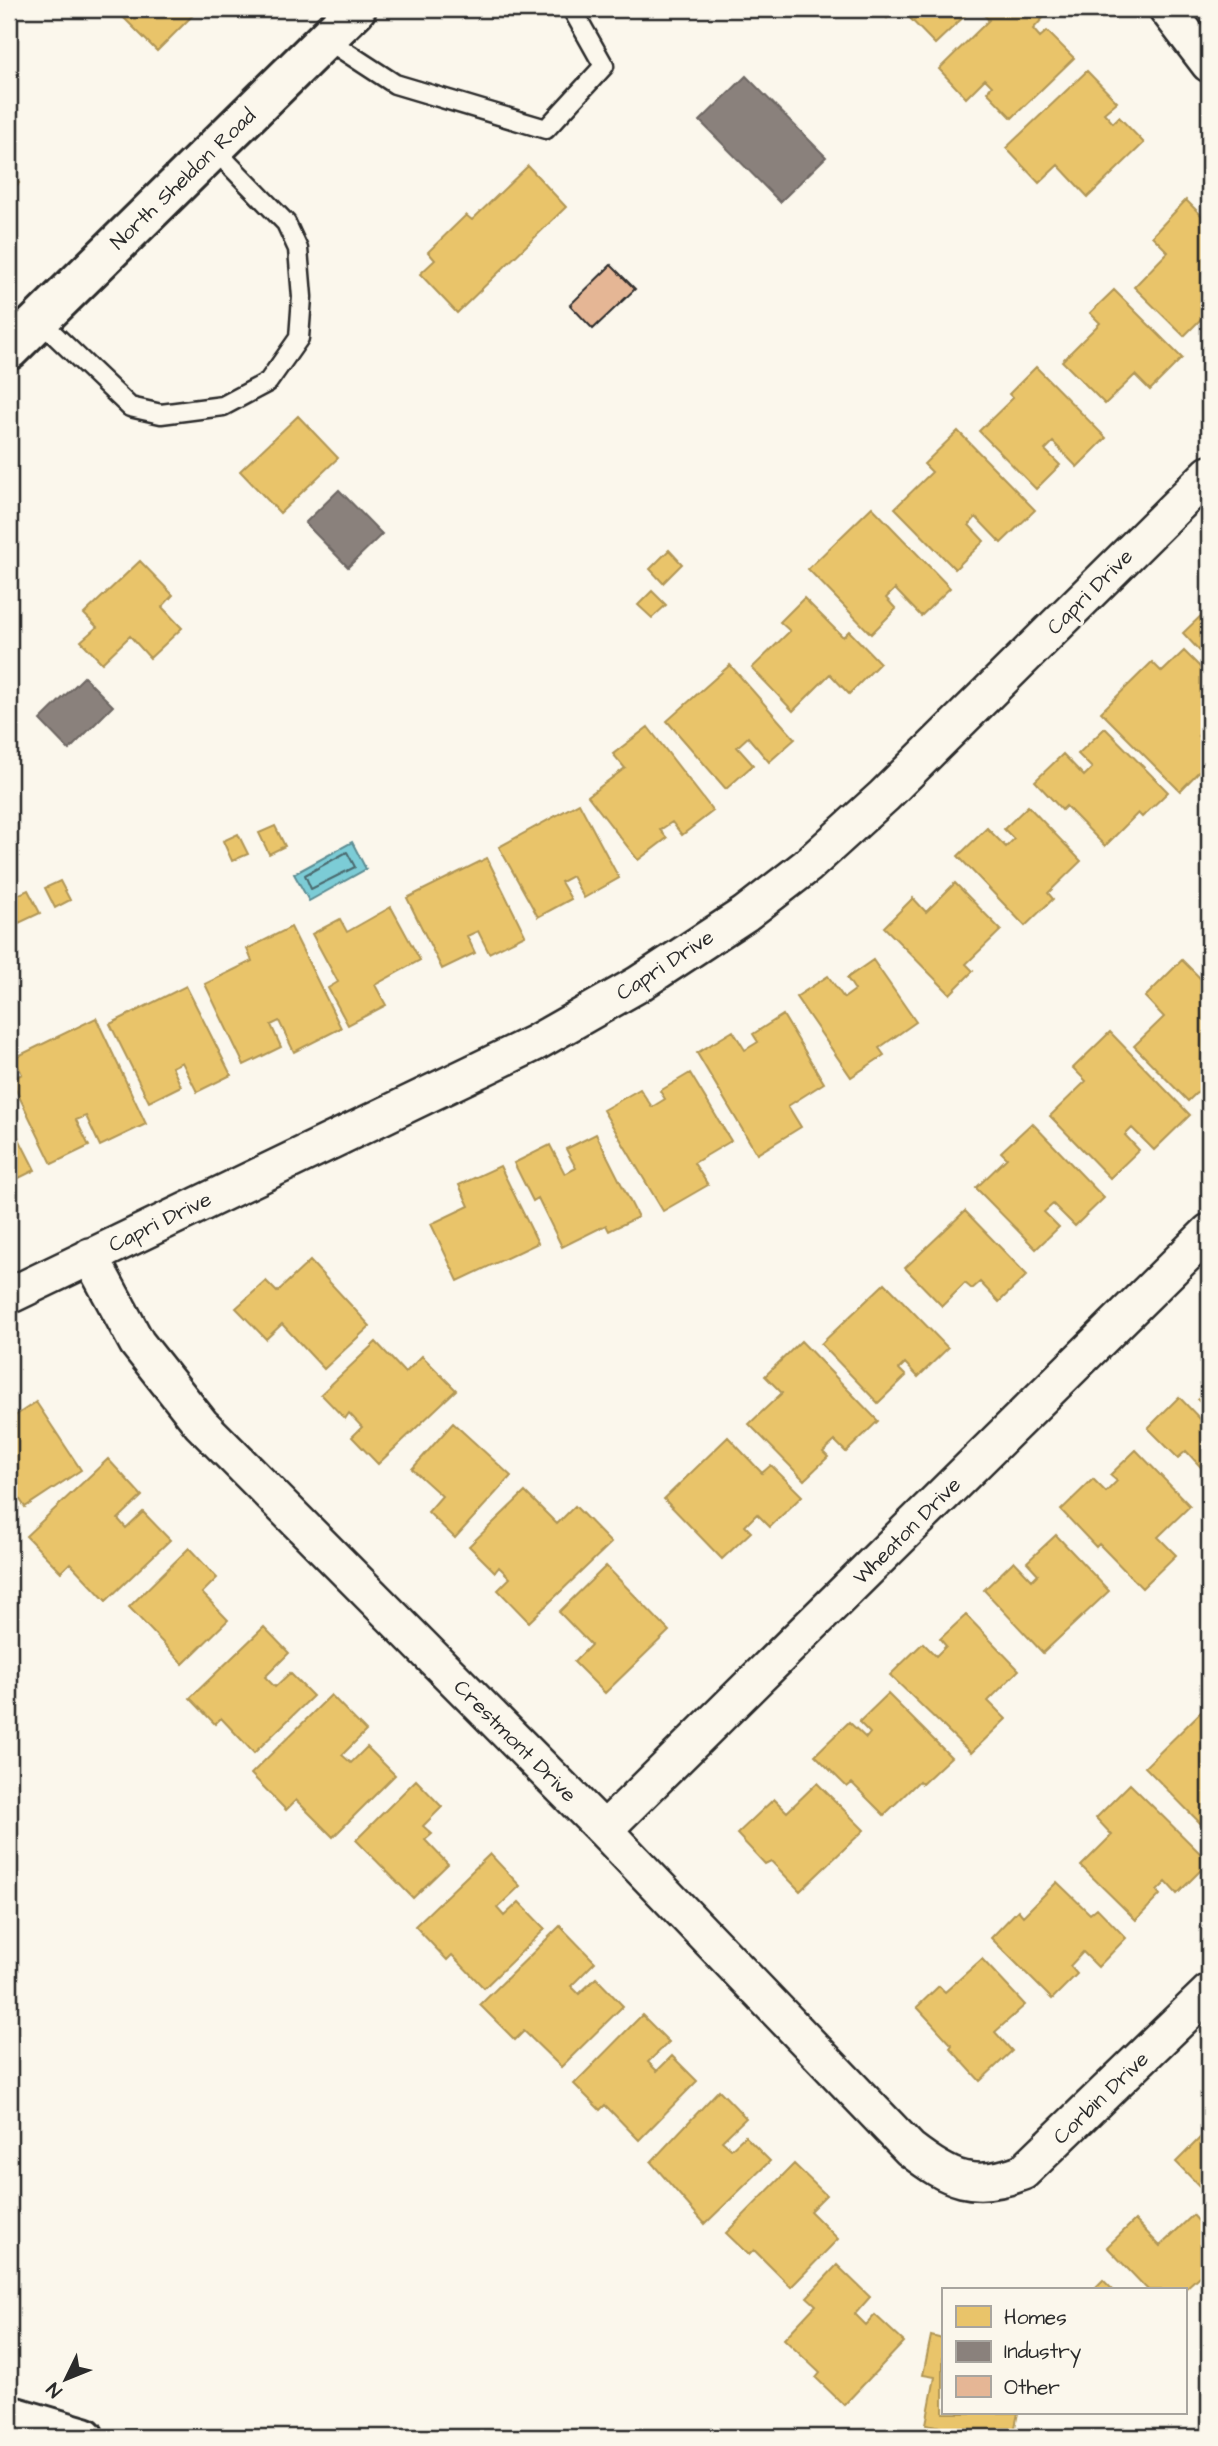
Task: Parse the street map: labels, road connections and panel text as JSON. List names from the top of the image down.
{
  "streets": {
    "street": [
      "North Sheldon Road",
      "Capri Drive",
      "Wheaton Drive",
      "Crestmont Drive",
      "Corbin Drive"
    ]
  },
  "crossings": [
    ["Capri Drive", "Crestmont Drive"],
    ["Wheaton Drive", "Crestmont Drive"],
    ["Crestmont Drive", "Corbin Drive"]
  ],
  "legend": ["Homes", "Industry", "Other"],
  "north": "bottom left"
}
